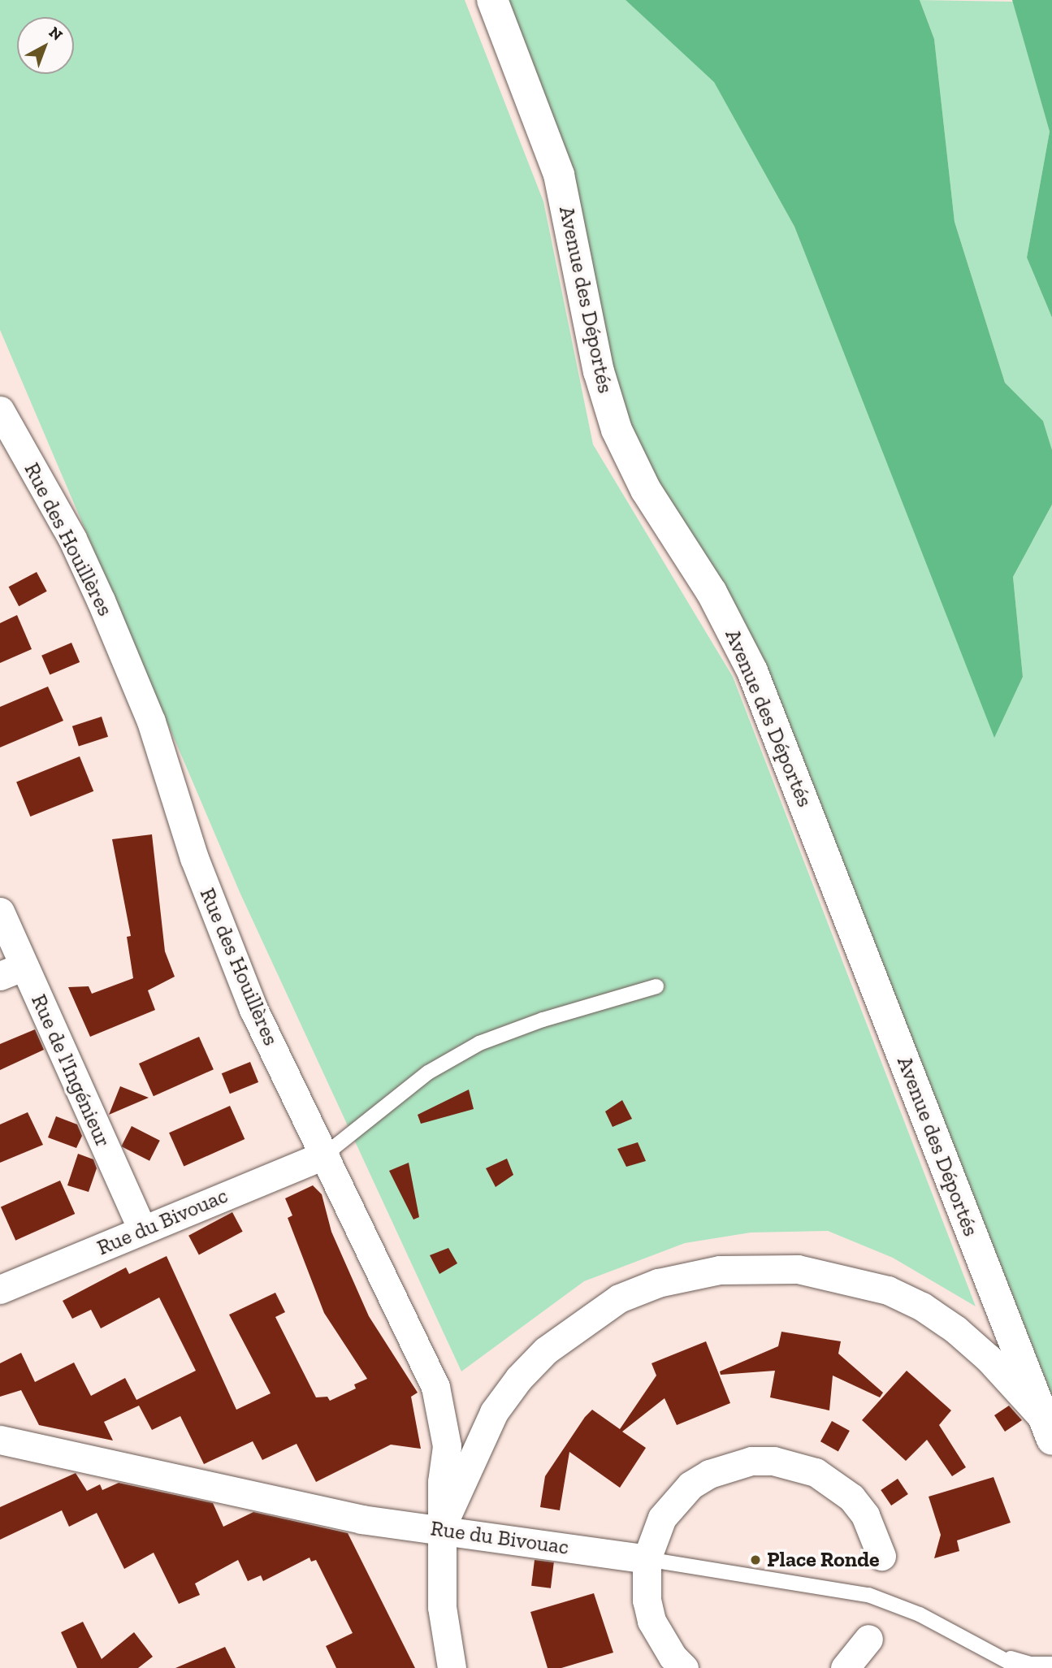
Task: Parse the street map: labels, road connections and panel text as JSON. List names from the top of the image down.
{
  "streets": {
    "street": [
      "Avenue des Déportés",
      "Rue des Houillères",
      "Rue de l'Ingénieur",
      "Rue du Bivouac"
    ]
  },
  "crossings": [
    ["Rue des Houillères", "Rue du Bivouac"],
    ["Rue de l'Ingénieur", "Rue du Bivouac"]
  ],
  "places": ["Place Ronde"],
  "north": "top right"
}
